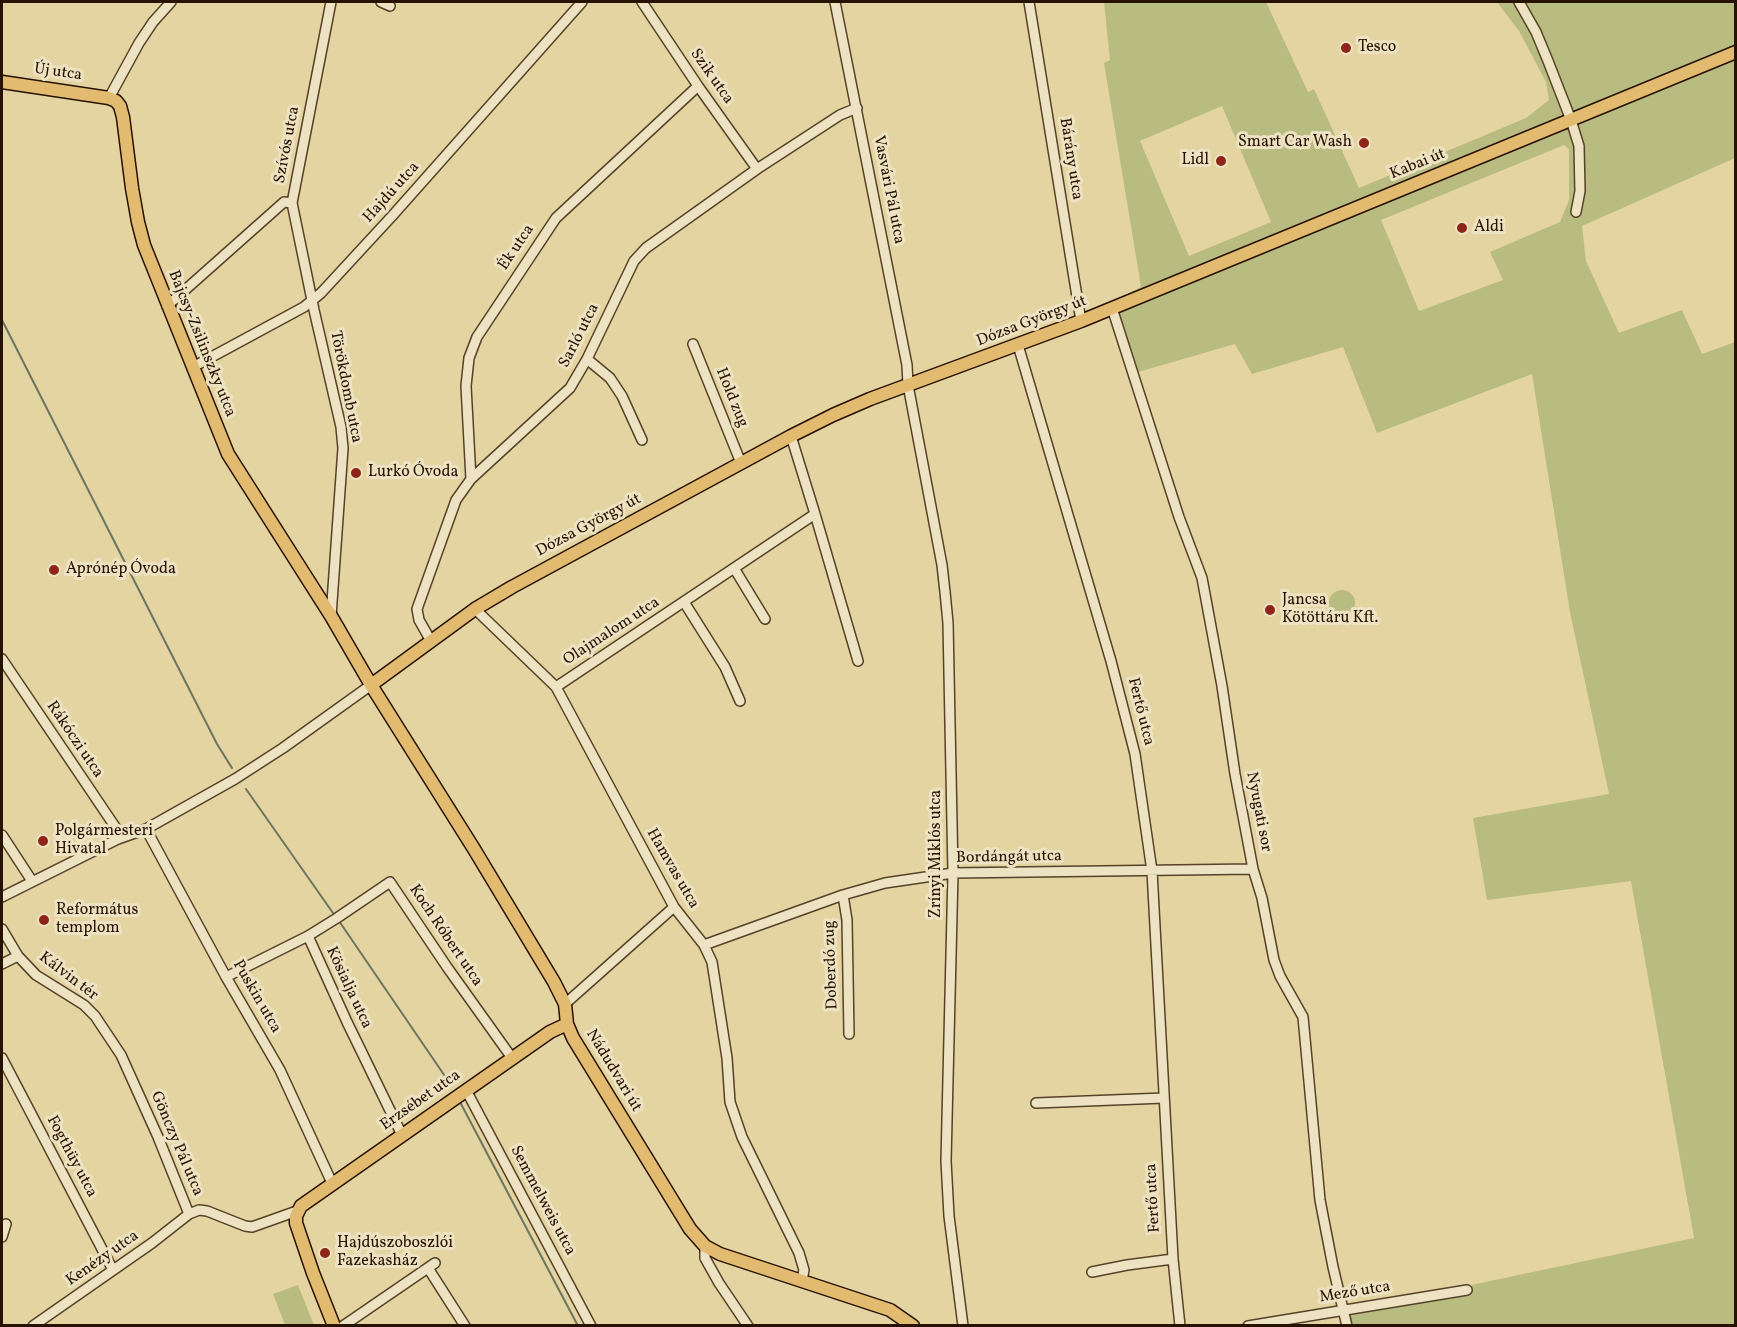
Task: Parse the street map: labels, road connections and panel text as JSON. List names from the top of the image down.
{
  "streets": {
    "main road": [
      "Új utca",
      "Kabai út",
      "Dózsa György út",
      "Bajcsy-Zsilinszky utca",
      "Nádudvari út",
      "Erzsébet utca"
    ],
    "street": [
      "Szik utca",
      "Szívós utca",
      "Bárány utca",
      "Vasvári Pál utca",
      "Hajdú utca",
      "Ék utca",
      "Sarló utca",
      "Törökdomb utca",
      "Hold zug",
      "Olajmalom utca",
      "Fertő utca",
      "Rákóczi utca",
      "Nyugati sor",
      "Zrínyi Miklós utca",
      "Bordángát utca",
      "Hamvas utca",
      "Koch Róbert utca",
      "Doberdó zug",
      "Kálvin tér",
      "Kösialja utca",
      "Puskin utca",
      "Gönczy Pál utca",
      "Fogthüy utca",
      "Semmelweis utca",
      "Kenézy utca",
      "Mező utca"
    ]
  },
  "crossings": [
    ["Új utca", "Bajcsy-Zsilinszky utca"],
    ["Szik utca", "Ék utca"],
    ["Szik utca", "Sarló utca"],
    ["Szívós utca", "Bajcsy-Zsilinszky utca"],
    ["Szívós utca", "Törökdomb utca"],
    ["Bárány utca", "Dózsa György út"],
    ["Kabai út", "Dózsa György út"],
    ["Kabai út", "Nyugati sor"],
    ["Vasvári Pál utca", "Dózsa György út"],
    ["Vasvári Pál utca", "Sarló utca"],
    ["Vasvári Pál utca", "Zrínyi Miklós utca"],
    ["Hajdú utca", "Bajcsy-Zsilinszky utca"],
    ["Hajdú utca", "Törökdomb utca"],
    ["Ék utca", "Sarló utca"],
    ["Dózsa György út", "Sarló utca"],
    ["Dózsa György út", "Bajcsy-Zsilinszky utca"],
    ["Dózsa György út", "Hold zug"],
    ["Dózsa György út", "Fertő utca"],
    ["Dózsa György út", "Rákóczi utca"],
    ["Dózsa György út", "Nyugati sor"],
    ["Dózsa György út", "Zrínyi Miklós utca"],
    ["Dózsa György út", "Hamvas utca"],
    ["Dózsa György út", "Puskin utca"],
    ["Dózsa György út", "Nádudvari út"],
    ["Bajcsy-Zsilinszky utca", "Törökdomb utca"],
    ["Bajcsy-Zsilinszky utca", "Nádudvari út"],
    ["Olajmalom utca", "Hamvas utca"],
    ["Fertő utca", "Bordángát utca"],
    ["Nyugati sor", "Bordángát utca"],
    ["Nyugati sor", "Mező utca"],
    ["Zrínyi Miklós utca", "Bordángát utca"],
    ["Bordángát utca", "Hamvas utca"],
    ["Bordángát utca", "Doberdó zug"],
    ["Hamvas utca", "Nádudvari út"],
    ["Koch Róbert utca", "Kösialja utca"],
    ["Koch Róbert utca", "Erzsébet utca"],
    ["Kálvin tér", "Gönczy Pál utca"],
    ["Kösialja utca", "Puskin utca"],
    ["Kösialja utca", "Erzsébet utca"],
    ["Puskin utca", "Erzsébet utca"],
    ["Nádudvari út", "Erzsébet utca"],
    ["Erzsébet utca", "Gönczy Pál utca"],
    ["Erzsébet utca", "Semmelweis utca"],
    ["Gönczy Pál utca", "Kenézy utca"],
    ["Fogthüy utca", "Kenézy utca"]
  ],
  "places": [
    "Tesco",
    "Smart Car Wash",
    "Lidl",
    "Aldi",
    "Lurkó Óvoda",
    "Aprónép Óvoda",
    "Jancsa Kötöttáru Kft.",
    "Polgármesteri Hivatal",
    "Református templom",
    "Hajdúszoboszlói Fazekasház"
  ]
}
